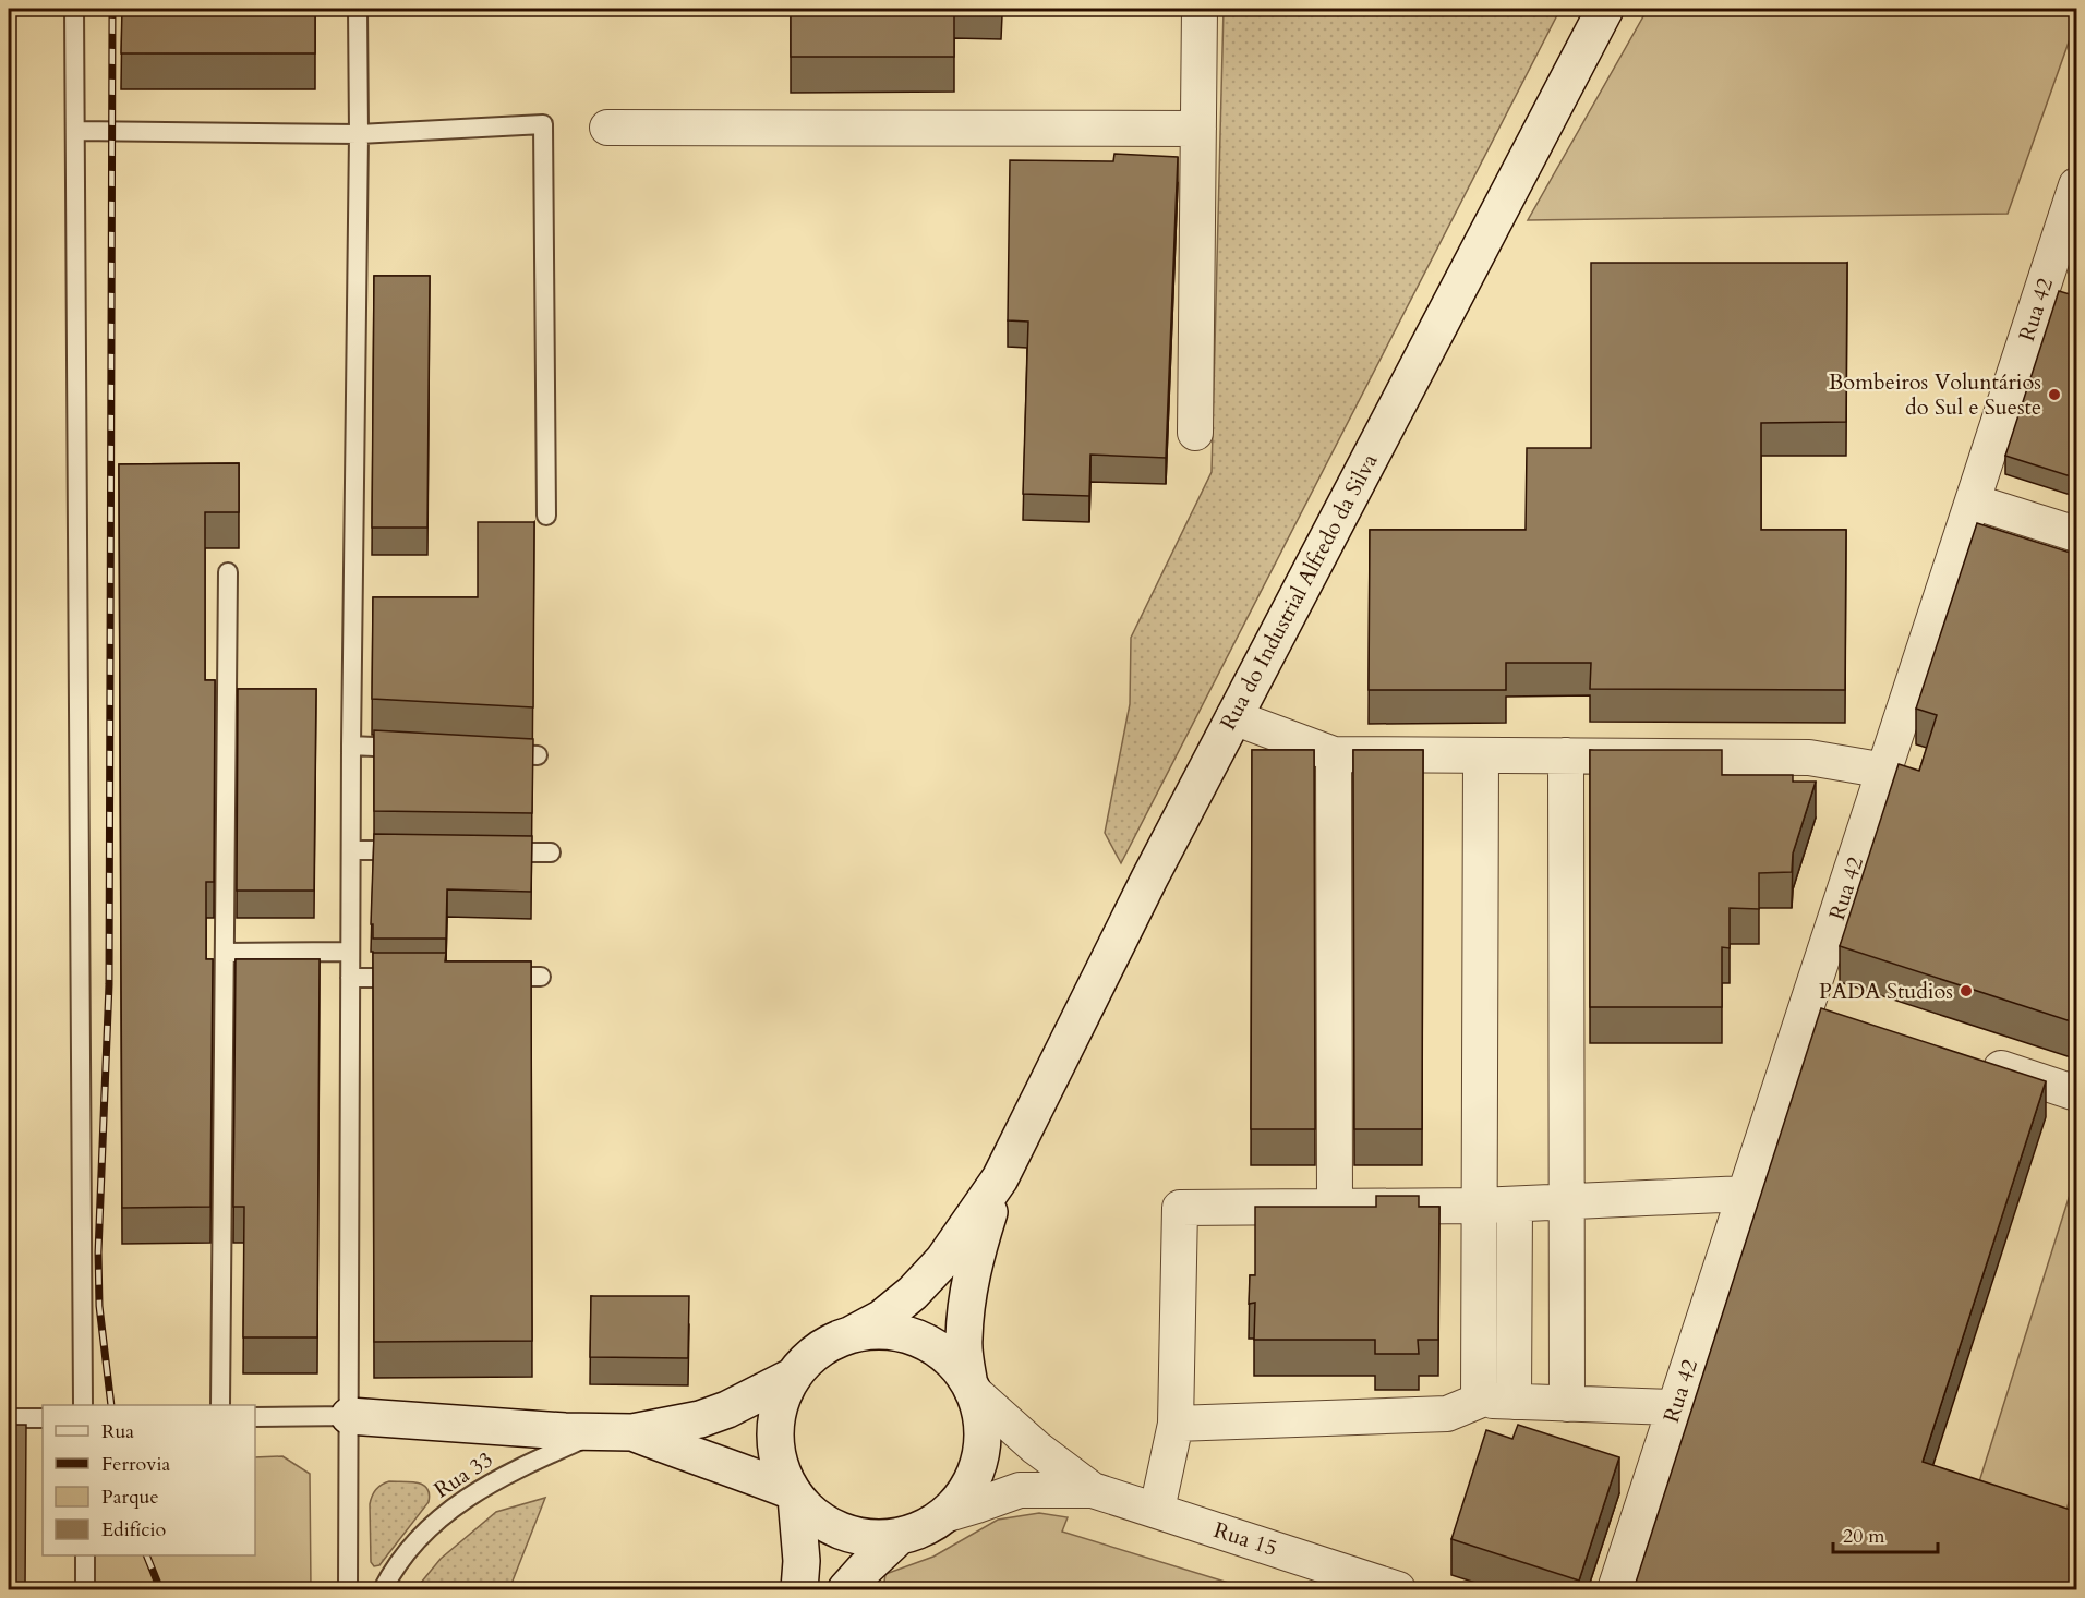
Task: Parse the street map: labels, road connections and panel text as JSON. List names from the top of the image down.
{
  "streets": {
    "street": ["Rua 42", "Rua do Industrial Alfredo da Silva", "Rua 15"],
    "lane": ["Rua 33"]
  },
  "crossings": [
    ["Rua do Industrial Alfredo da Silva", "Rua 15"]
  ],
  "places": ["Bombeiros Voluntários do Sul e Sueste", "PADA Studios"],
  "legend": [
    "Rua",
    "Ferrovia",
    "Parque",
    "Edifício"
  ],
  "scale_bar": "20 m"
}
